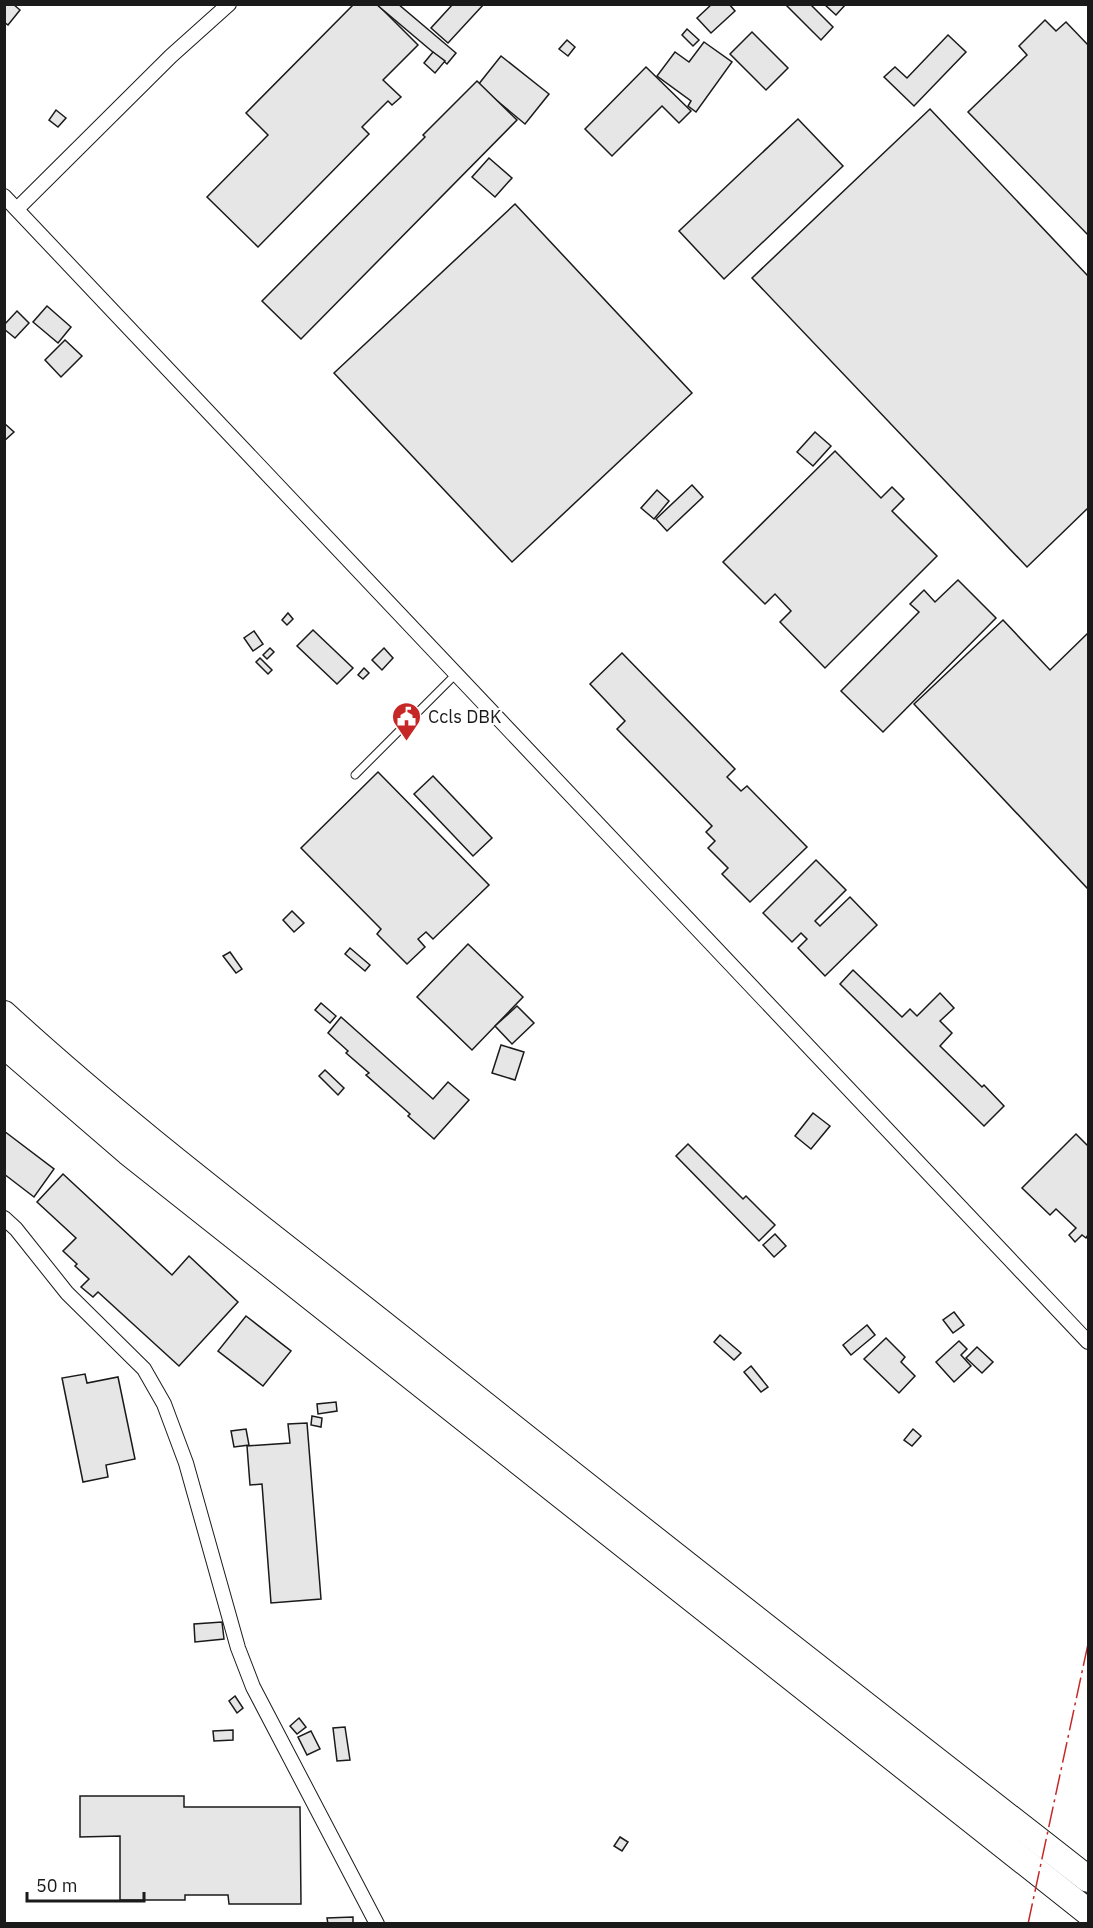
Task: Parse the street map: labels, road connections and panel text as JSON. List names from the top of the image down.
{
  "places": {
    "public building": ["Ccls DBK"]
  },
  "scale_bar": "50 m"
}
